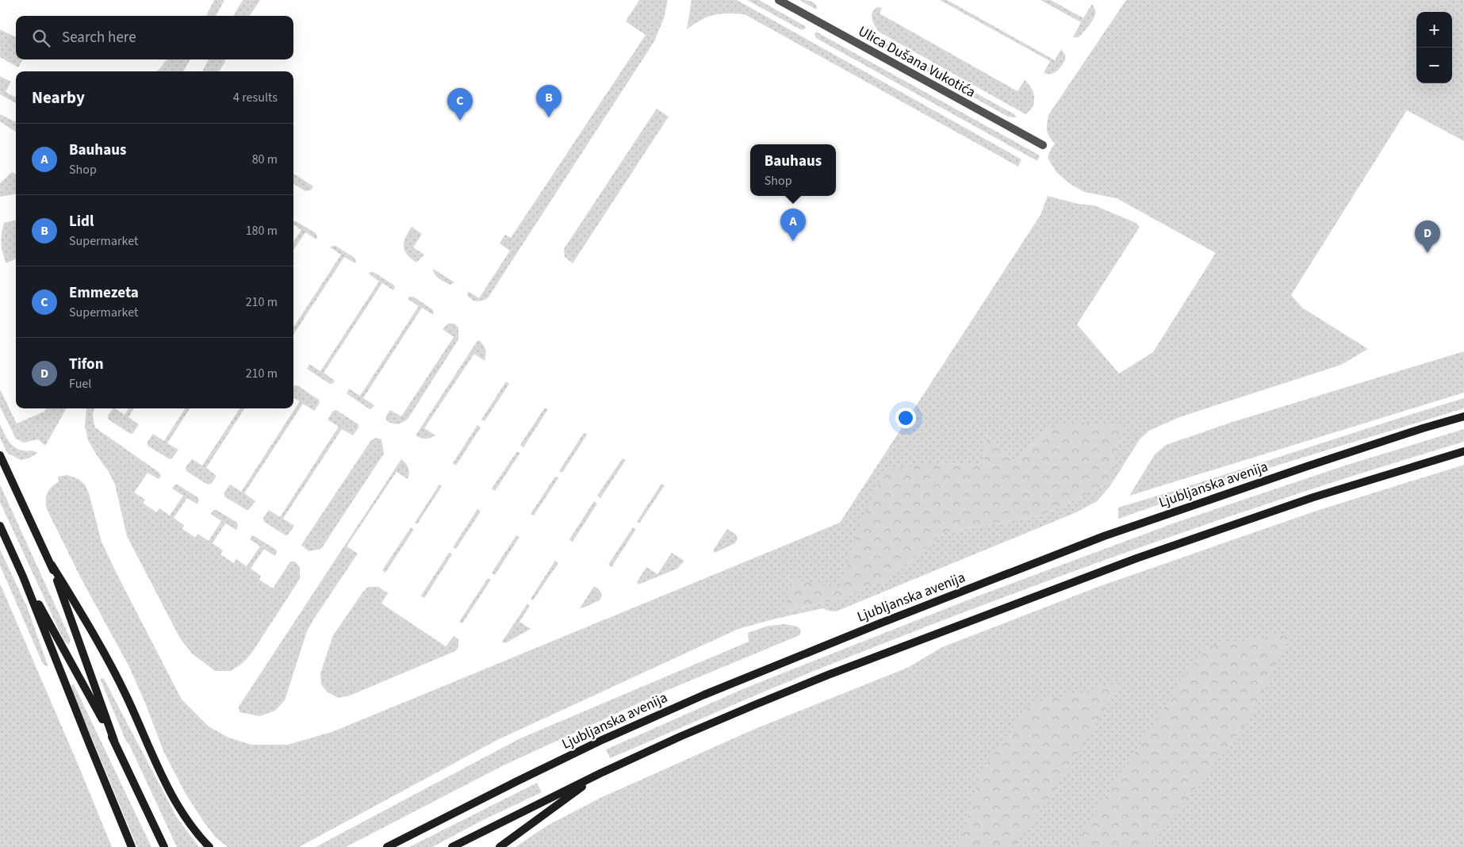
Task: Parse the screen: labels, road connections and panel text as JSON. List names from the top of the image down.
{
  "streets": {
    "main road": ["Ljubljanska avenija"],
    "street": ["Ulica Dušana Vukotića"]
  },
  "page": {
    "map_buttons": ["+", "−"],
    "search": "Search here",
    "heading": ["Nearby", "4 results"],
    "pins": [
      "B",
      "C",
      "A",
      "D"
    ],
    "list": [
      {
        "mark": "A",
        "name": "Bauhaus",
        "note": "Shop",
        "value": "80 m"
      },
      {
        "mark": "B",
        "name": "Lidl",
        "note": "Supermarket",
        "value": "180 m"
      },
      {
        "mark": "C",
        "name": "Emmezeta",
        "note": "Supermarket",
        "value": "210 m"
      },
      {
        "mark": "D",
        "name": "Tifon",
        "note": "Fuel",
        "value": "210 m"
      }
    ],
    "popup": ["Bauhaus", "Shop"]
  }
}
